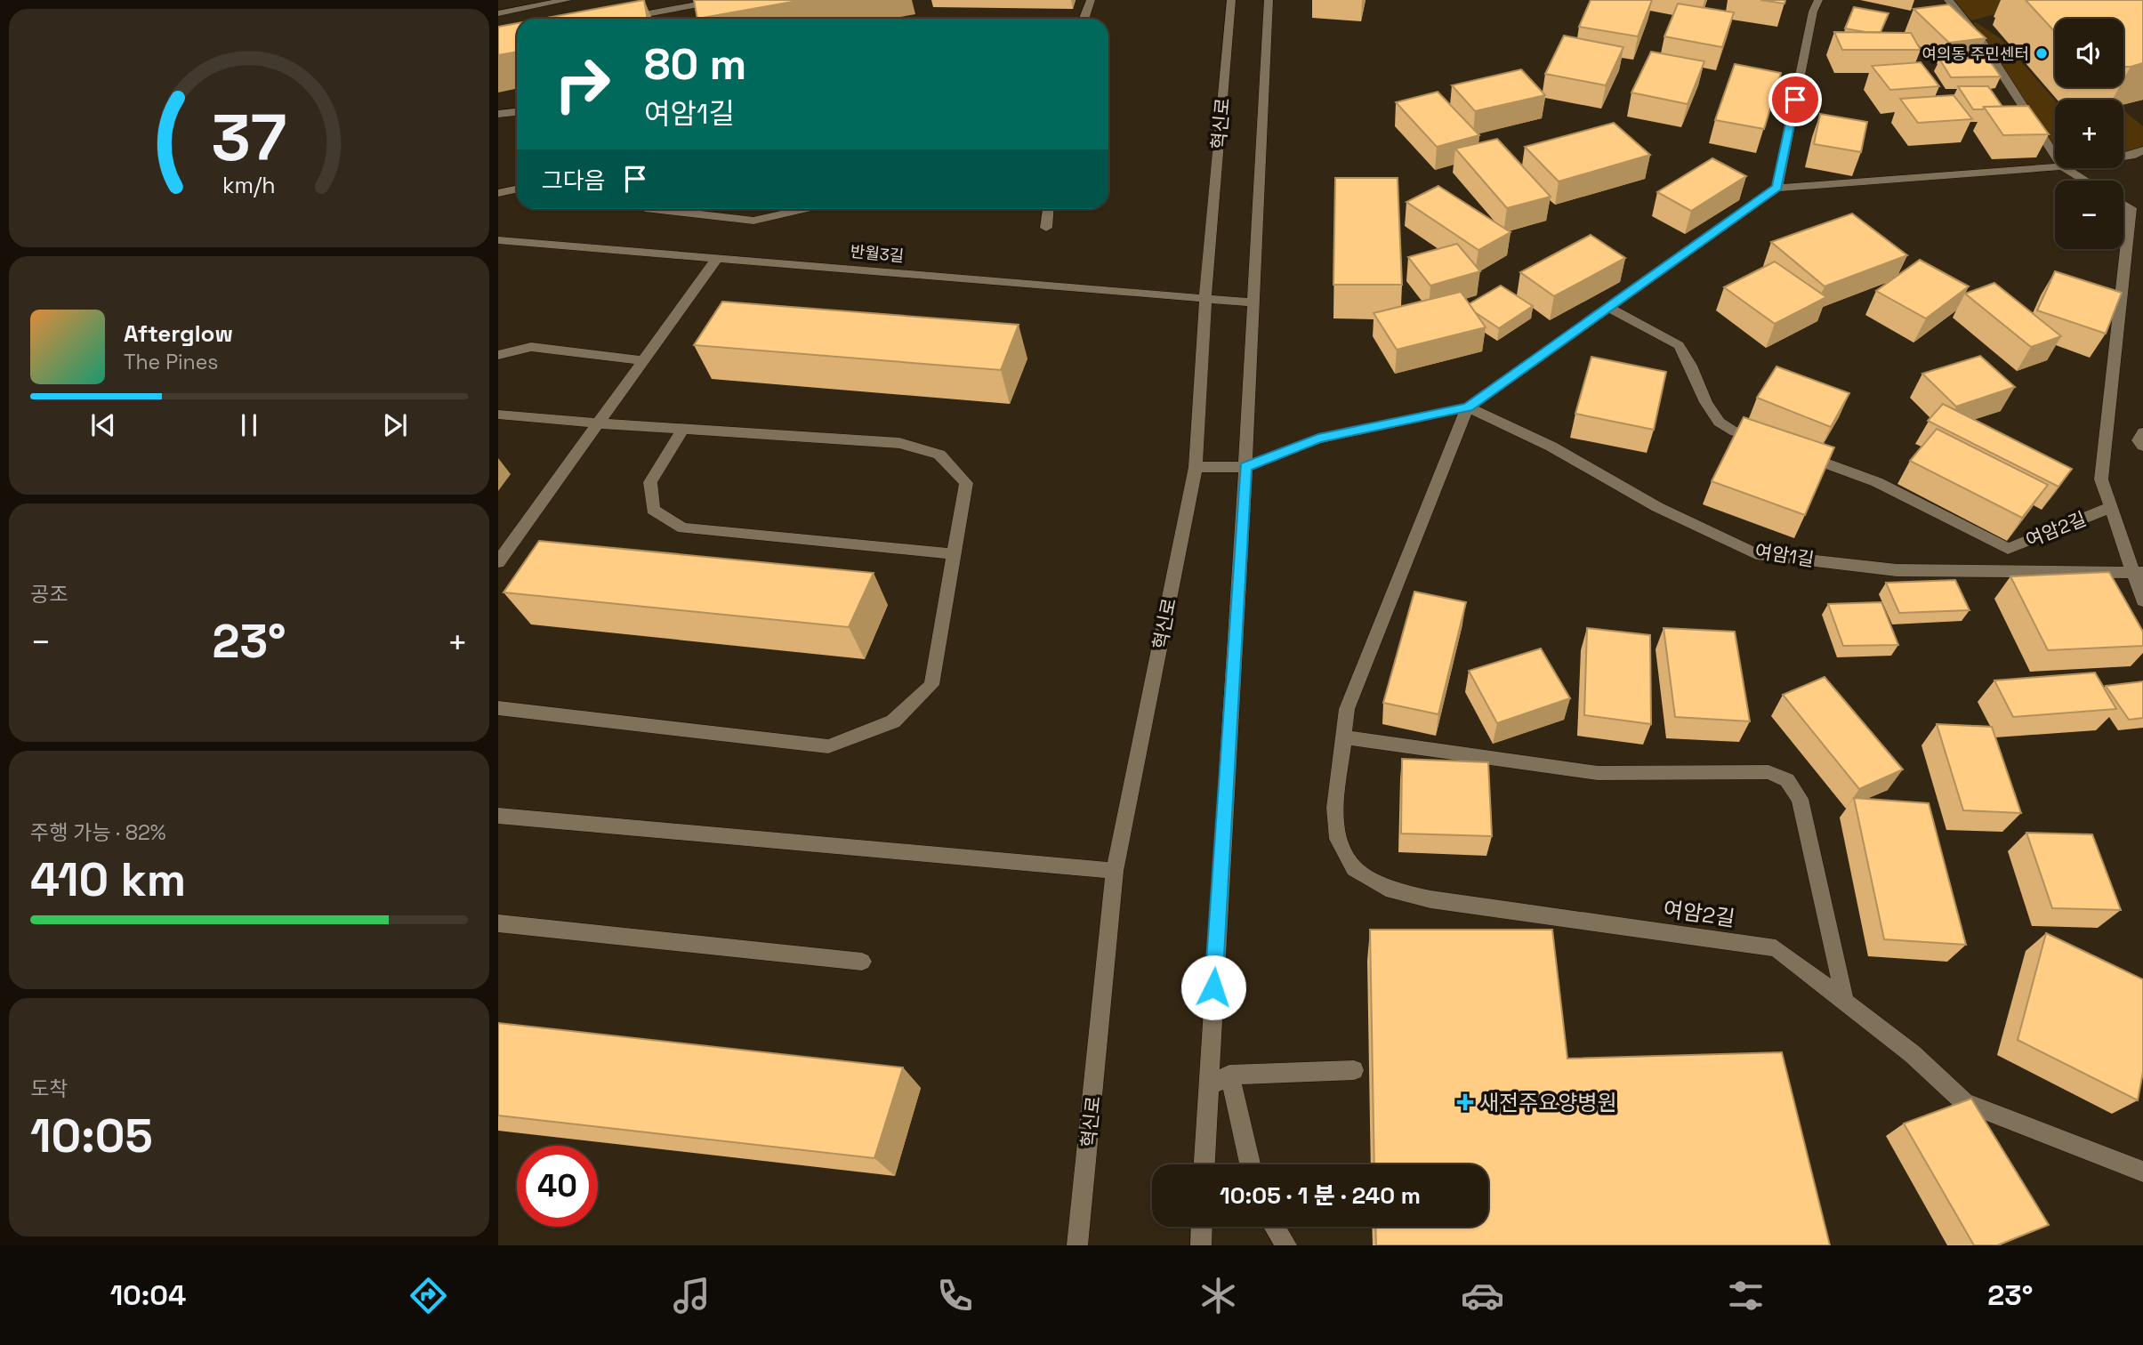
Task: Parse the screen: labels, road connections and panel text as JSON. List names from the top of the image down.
{
  "streets": {
    "street": [
      "혁신로",
      "반월3길",
      "여암2길",
      "여암1길"
    ]
  },
  "crossings": [
    ["혁신로", "반월3길"],
    ["여암2길", "여암1길"]
  ],
  "places": {
    "other": ["여의동 주민센터"],
    "health": ["새전주요양병원"]
  },
  "page": {
    "map_buttons": ["+", "−"],
    "turn": ["80 m", "여암1길"],
    "then": "그다음",
    "song": ["Afterglow", "The Pines"],
    "tile": [
      "공조",
      ["주행 가능 · 82%", "410 km"],
      ["도착", "10:05"]
    ],
    "heat": ["−", "23°", "+"],
    "limit": "40",
    "trip": "10:05 · 1 분 · 240 m",
    "tabs": ["10:04", "23°"],
    "gauge": ["37", "km/h"]
  }
}
